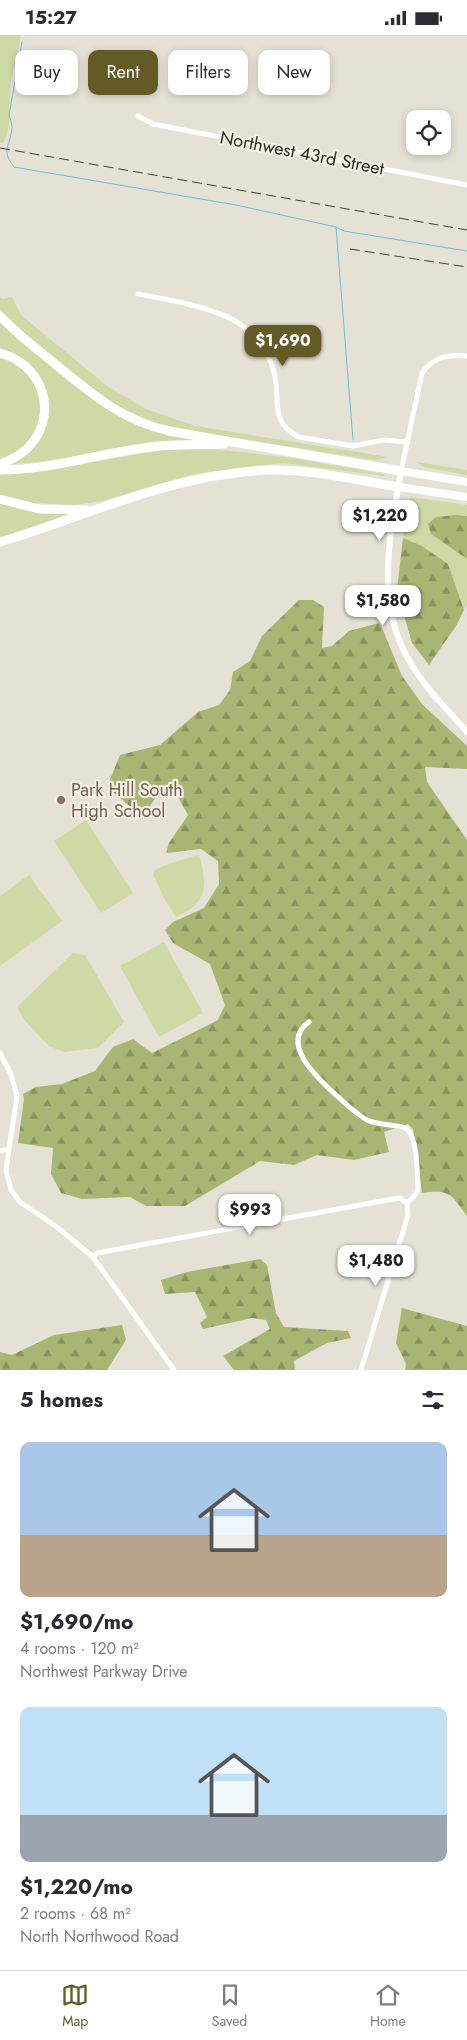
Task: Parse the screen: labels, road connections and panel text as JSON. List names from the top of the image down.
{
  "streets": {
    "street": ["Northwest 43rd Street"]
  },
  "places": ["Park Hill South High School"],
  "page": {
    "status": "15:27",
    "chip": [
      "Buy",
      "Rent",
      "Filters",
      "New"
    ],
    "price": [
      "$1,690",
      "$1,220",
      "$1,580",
      "$993",
      "$1,480"
    ],
    "heading": "5 homes",
    "list": [
      {
        "name": "$1,690/mo",
        "note": "4 rooms · 120 m² · Northwest Parkway Drive"
      },
      {
        "name": "$1,220/mo",
        "note": "2 rooms · 68 m² · North Northwood Road"
      }
    ],
    "tabs": ["Map", "Saved", "Home"]
  }
}
